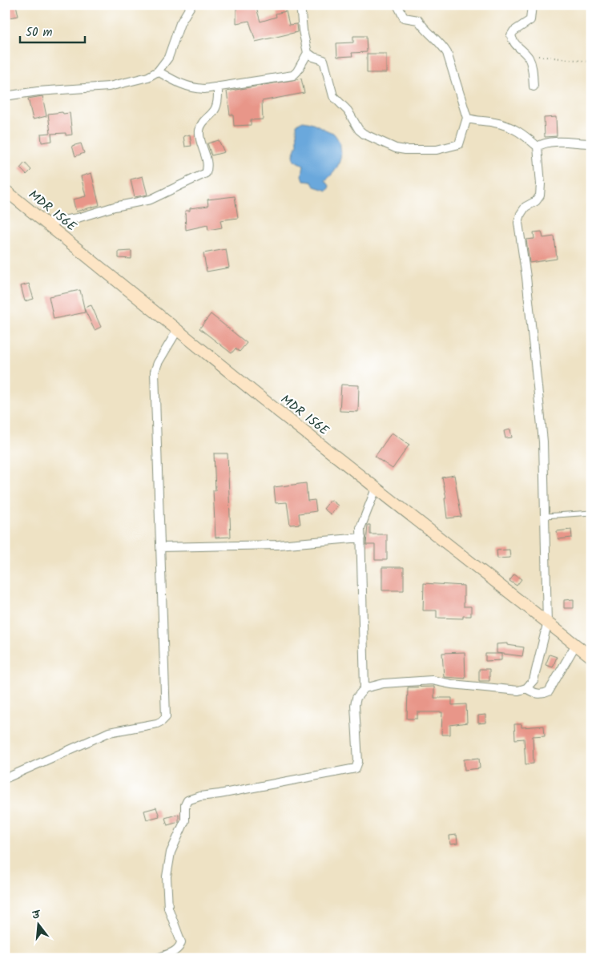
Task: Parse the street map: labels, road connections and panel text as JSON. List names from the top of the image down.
{
  "streets": {
    "main road": ["MDR 156E"]
  },
  "scale_bar": "50 m",
  "north": "top"
}
